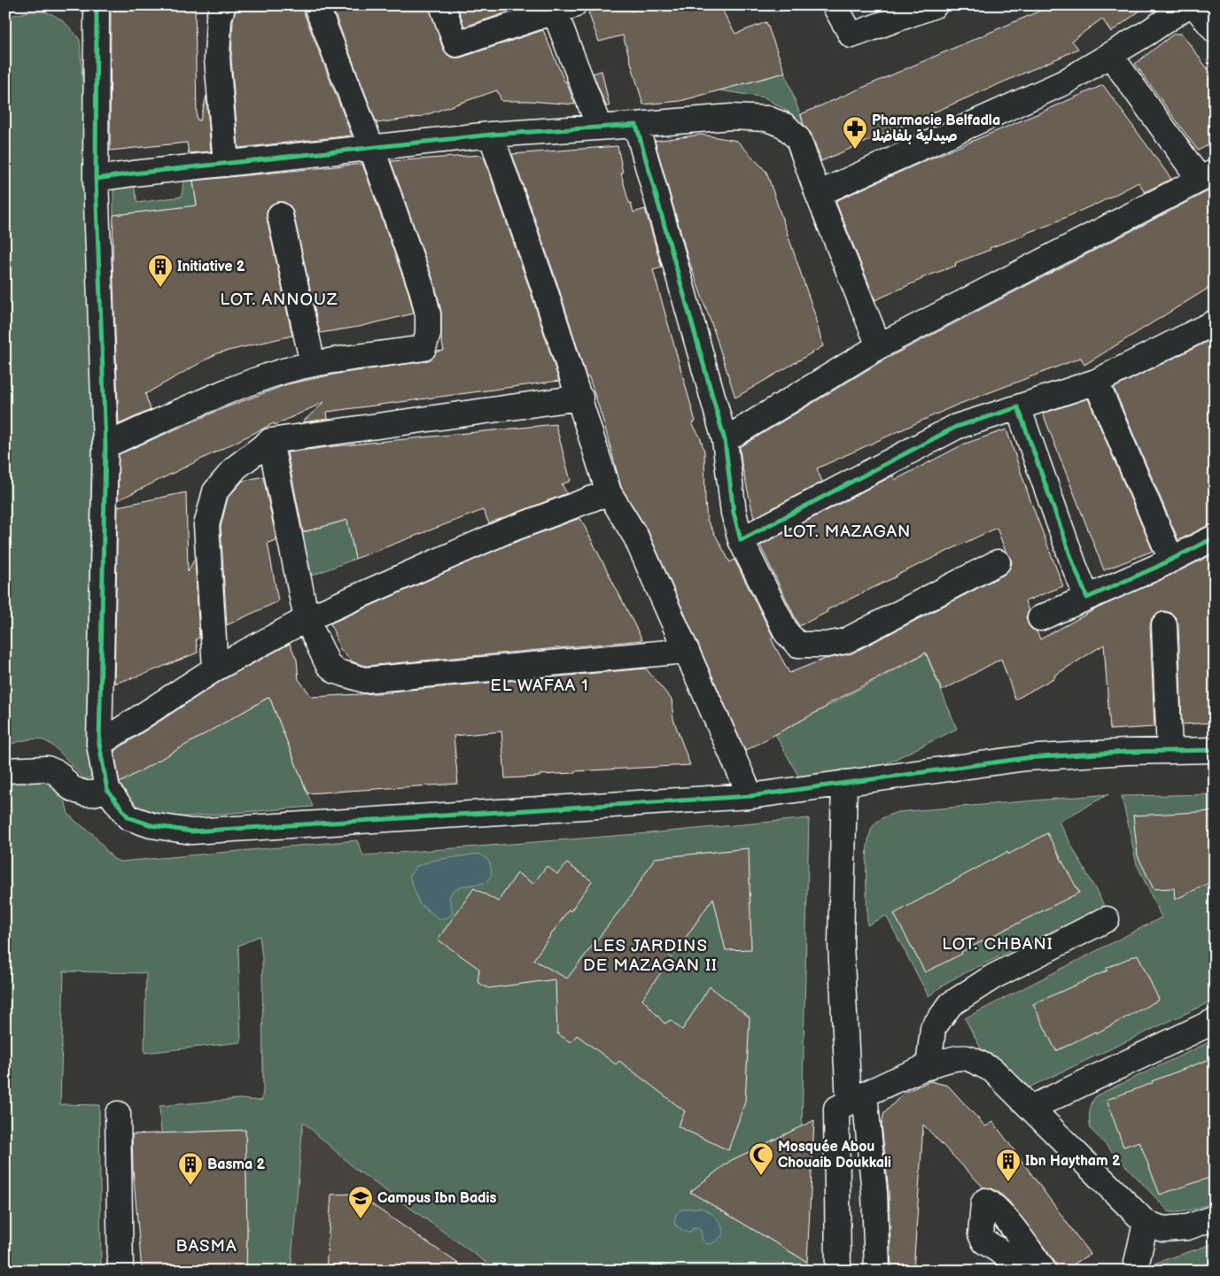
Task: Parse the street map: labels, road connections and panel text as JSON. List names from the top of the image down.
{
  "districts": [
    "LOT. ANNOUZ",
    "LOT. MAZAGAN",
    "EL WAFAA 1",
    "LOT. CHBANI",
    "LES JARDINS DE MAZAGAN II",
    "BASMA"
  ],
  "places": {
    "pharmacy": ["Pharmacie Belfadla صيدلية بلفاضلا"],
    "building": ["Initiative 2", "Ibn Haytham 2", "Basma 2"],
    "mosque": ["Mosquée Abou Chouaib Doukkali"],
    "school or university": ["Campus Ibn Badis"]
  }
}
